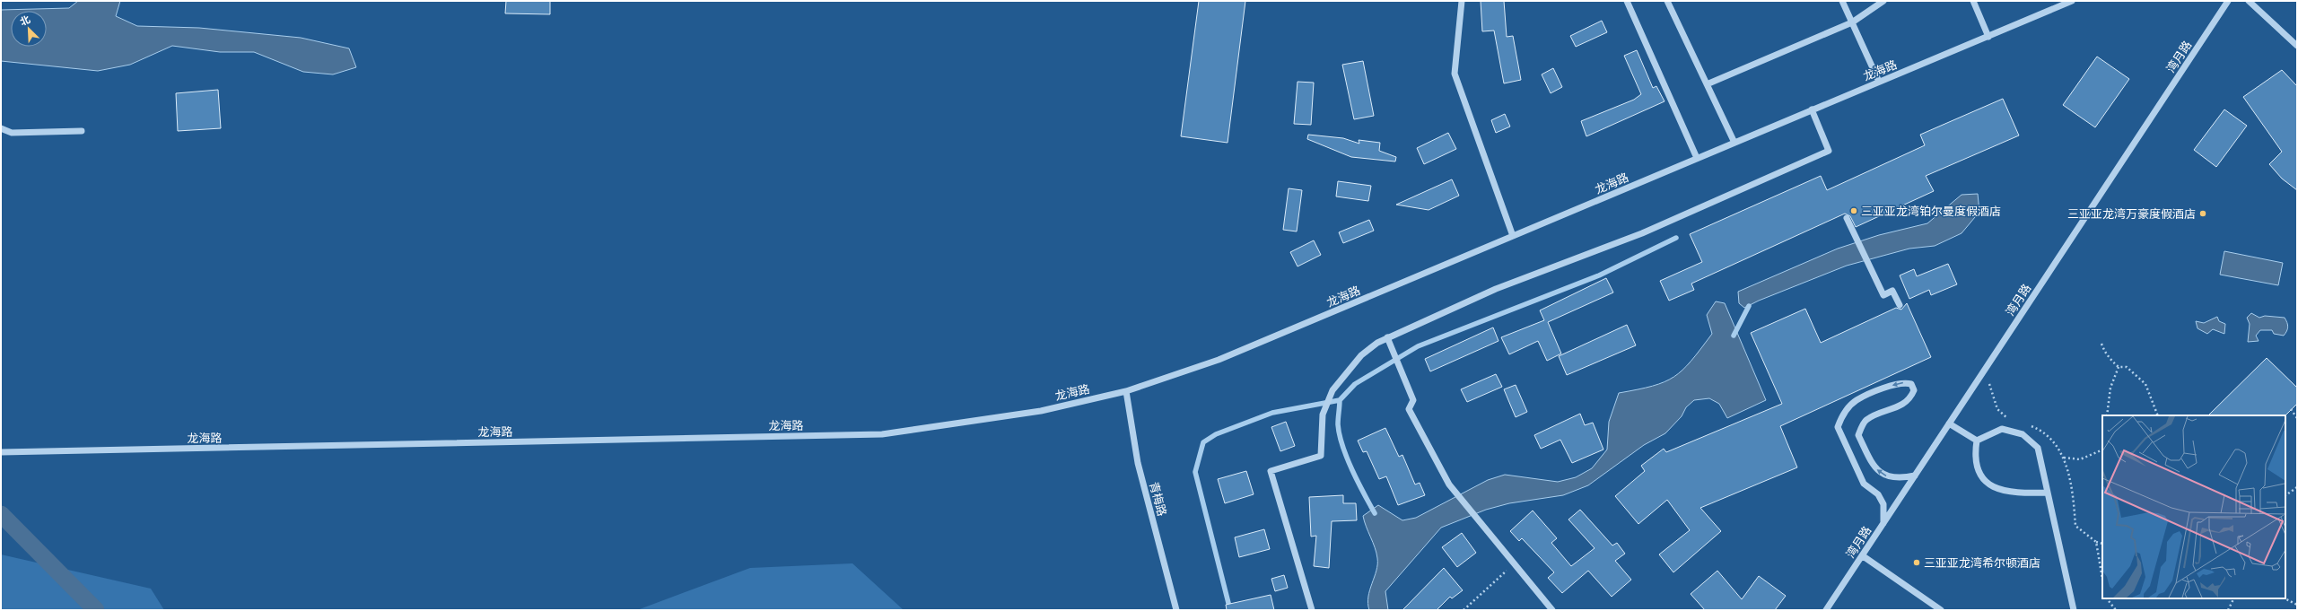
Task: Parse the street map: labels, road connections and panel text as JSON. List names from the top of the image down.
{
  "streets": {
    "street": ["湾月路", "龙海路", "青梅路"]
  },
  "crossings": [
    ["龙海路", "青梅路"]
  ],
  "places": ["三亚亚龙湾铂尔曼度假酒店", "三亚亚龙湾万豪度假酒店", "三亚亚龙湾希尔顿酒店"],
  "north": "top left"
}
